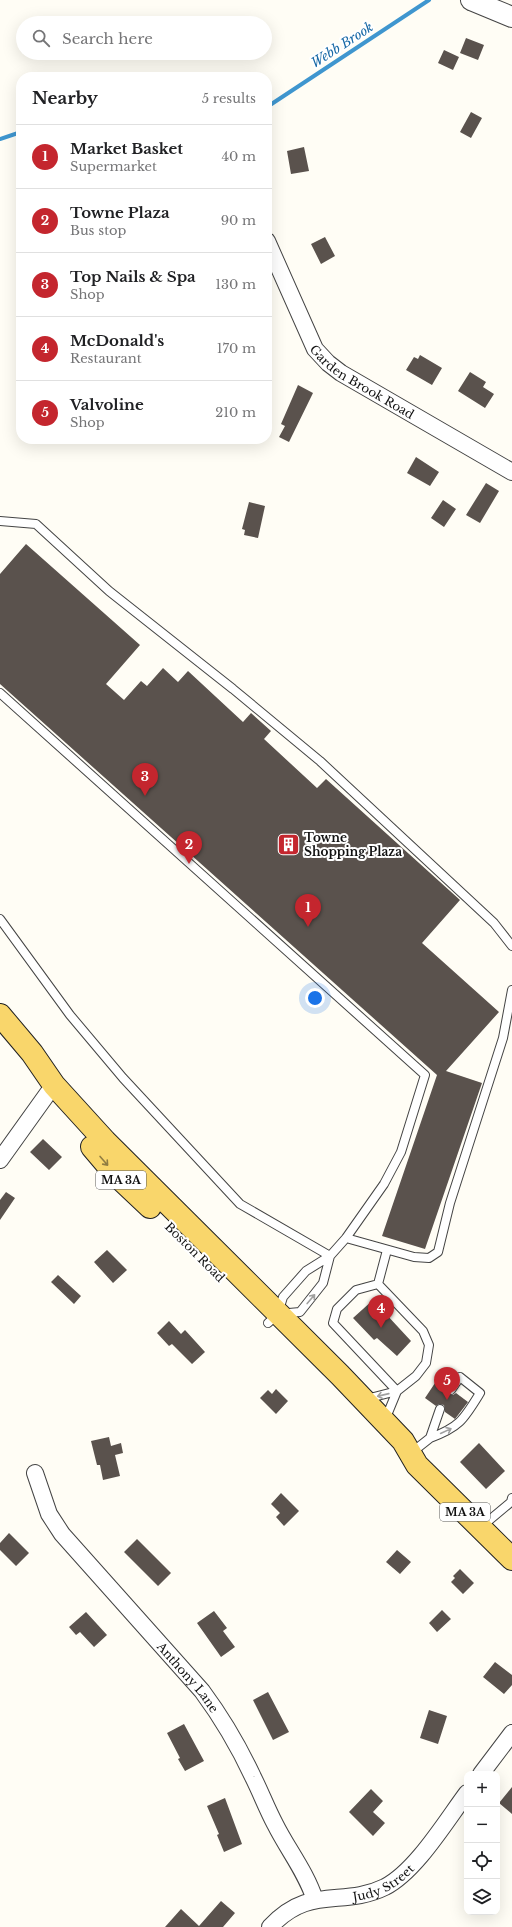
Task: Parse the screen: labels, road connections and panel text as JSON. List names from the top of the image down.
{
  "streets": {
    "main road": ["MA 3A", "Boston Road"],
    "street": ["Garden Brook Road", "Anthony Lane", "Judy Street"]
  },
  "crossings": [
    ["Anthony Lane", "Judy Street"]
  ],
  "water": ["Webb Brook"],
  "places": {
    "building": ["Towne Shopping Plaza"]
  },
  "page": {
    "search": "Search here",
    "heading": ["Nearby", "5 results"],
    "list": [
      {
        "mark": "1",
        "name": "Market Basket",
        "note": "Supermarket",
        "value": "40 m"
      },
      {
        "mark": "2",
        "name": "Towne Plaza",
        "note": "Bus stop",
        "value": "90 m"
      },
      {
        "mark": "3",
        "name": "Top Nails & Spa",
        "note": "Shop",
        "value": "130 m"
      },
      {
        "mark": "4",
        "name": "McDonald's",
        "note": "Restaurant",
        "value": "170 m"
      },
      {
        "mark": "5",
        "name": "Valvoline",
        "note": "Shop",
        "value": "210 m"
      }
    ],
    "pins": [
      "3",
      "2",
      "1",
      "4",
      "5"
    ],
    "map_buttons": ["+", "−"]
  }
}
